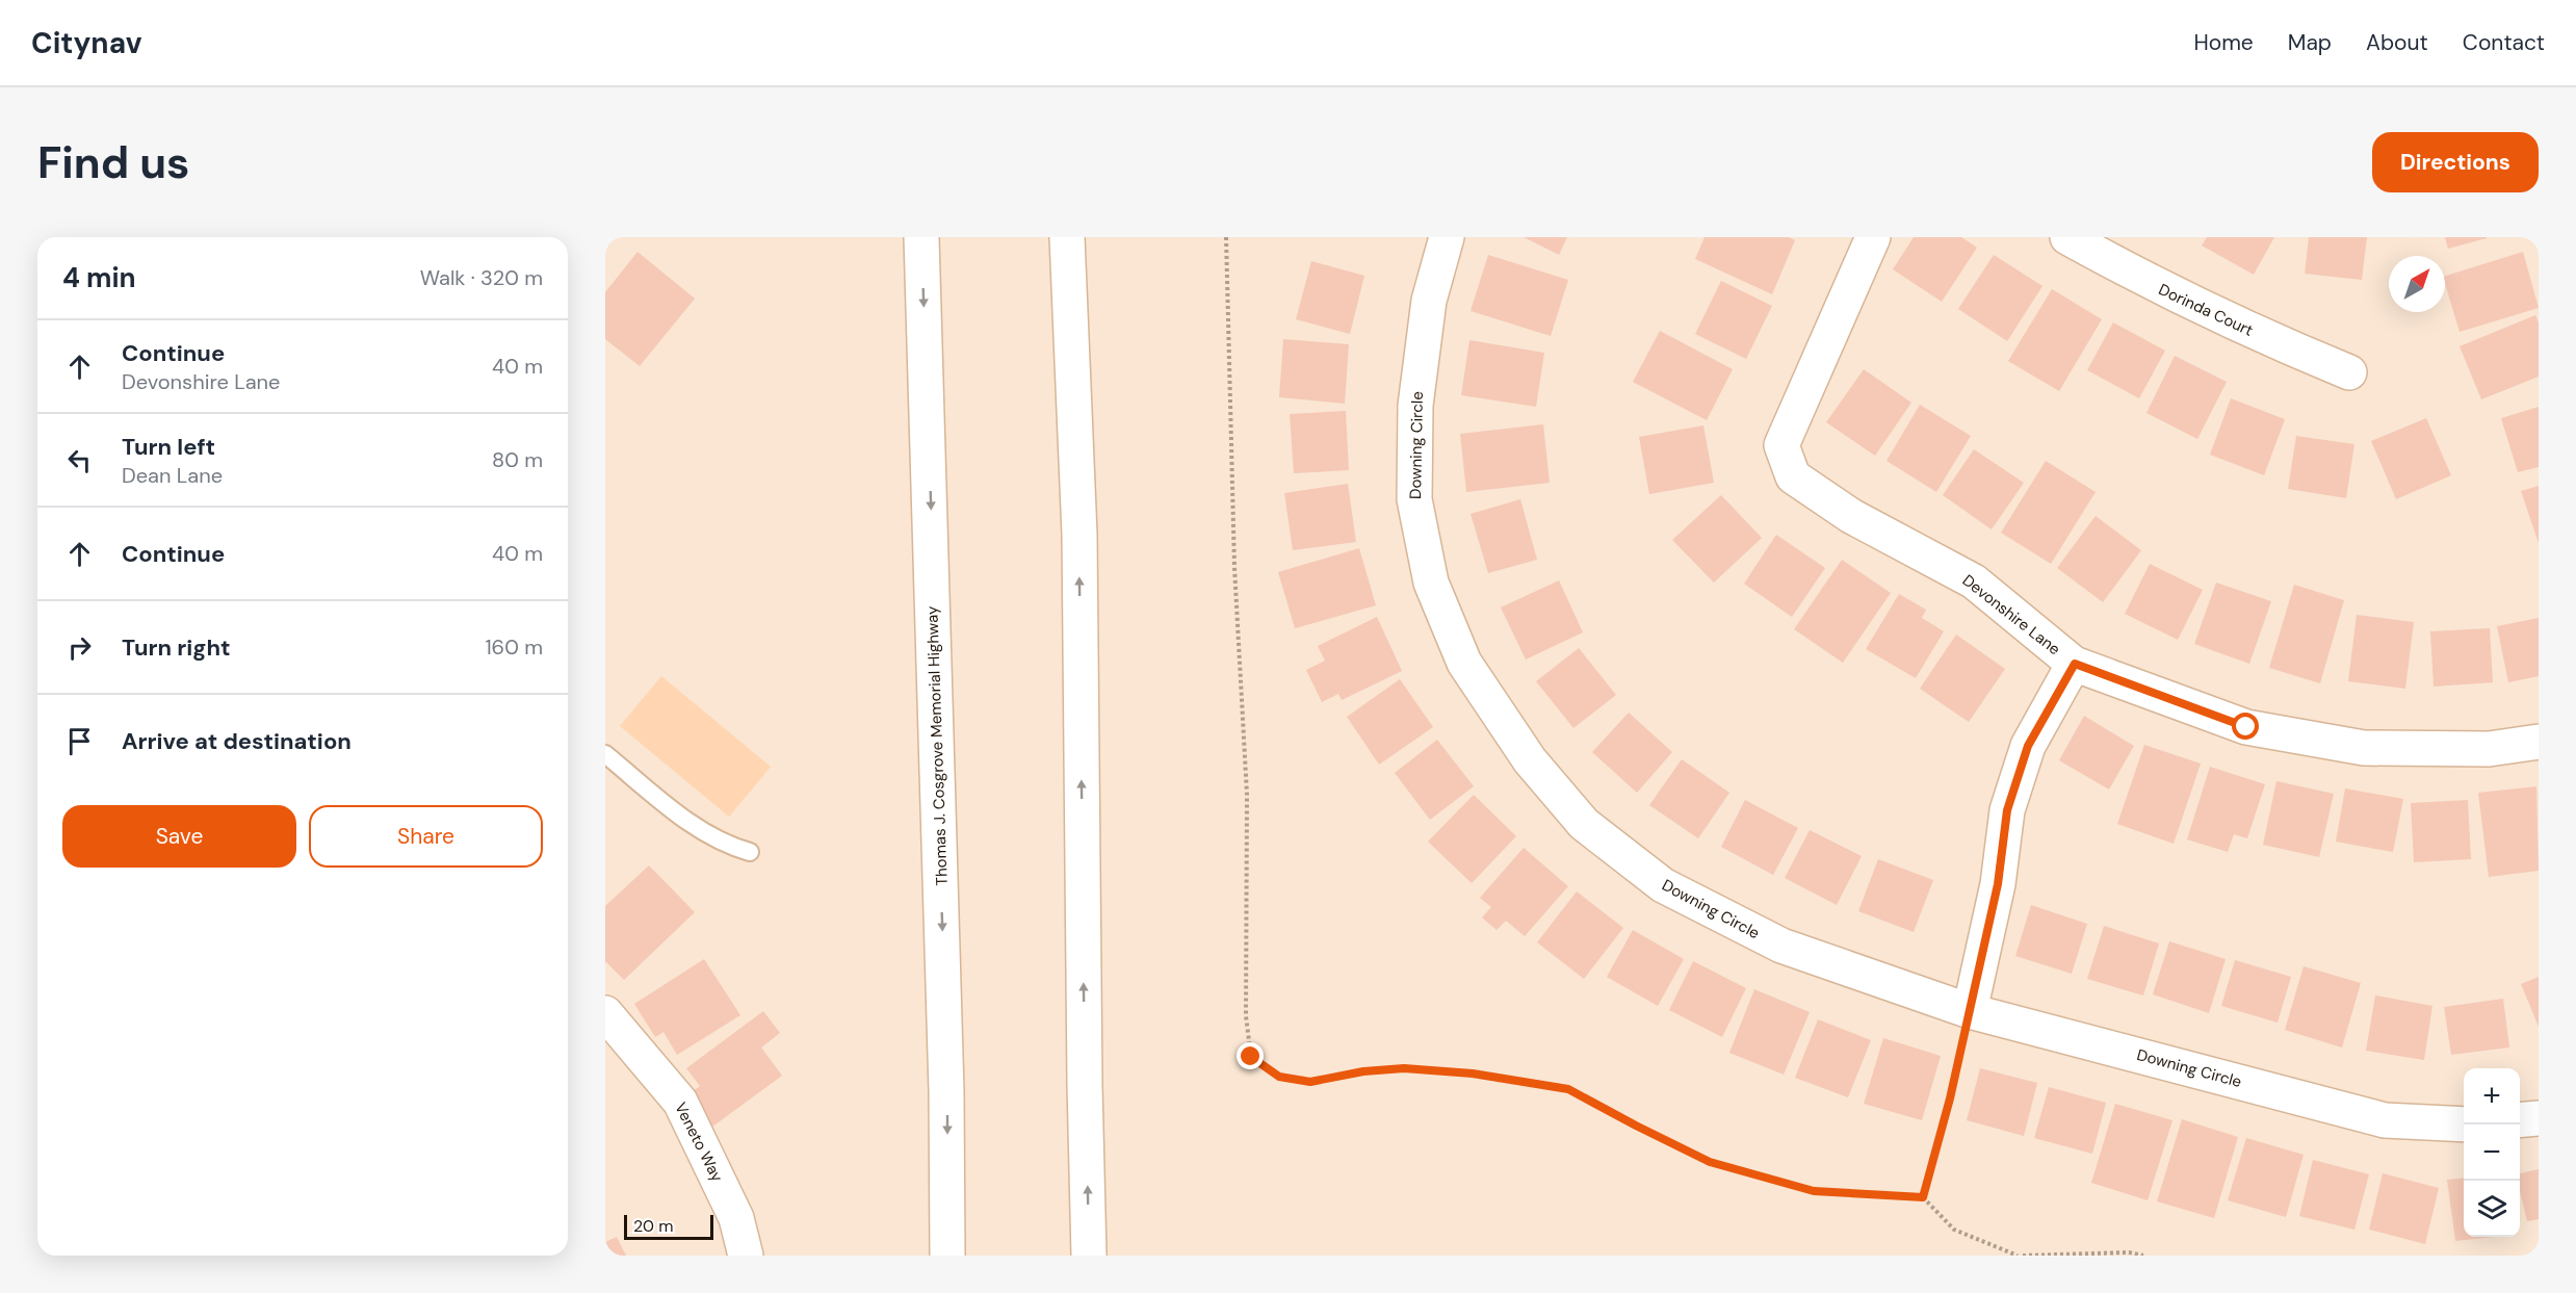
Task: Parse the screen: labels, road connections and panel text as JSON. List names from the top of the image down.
{
  "streets": {
    "main road": [
      "Dorinda Court",
      "Downing Circle",
      "Devonshire Lane",
      "Thomas J. Cosgrove Memorial Highway",
      "Veneto Way"
    ]
  },
  "scale_bar": "20 m",
  "north": "top right",
  "page": {
    "header": "Citynav",
    "nav": [
      "Home",
      "Map",
      "About",
      "Contact"
    ],
    "buttons": [
      "Directions",
      ["Save", "Share"]
    ],
    "title": "Find us",
    "heading": ["4 min", "Walk · 320 m"],
    "list": [
      ["Continue", "Devonshire Lane", "40 m"],
      ["Turn left", "Dean Lane", "80 m"],
      ["Continue", "40 m"],
      ["Turn right", "160 m"],
      "Arrive at destination"
    ],
    "map_buttons": ["+", "−"],
    "scale": "20 m"
  }
}
